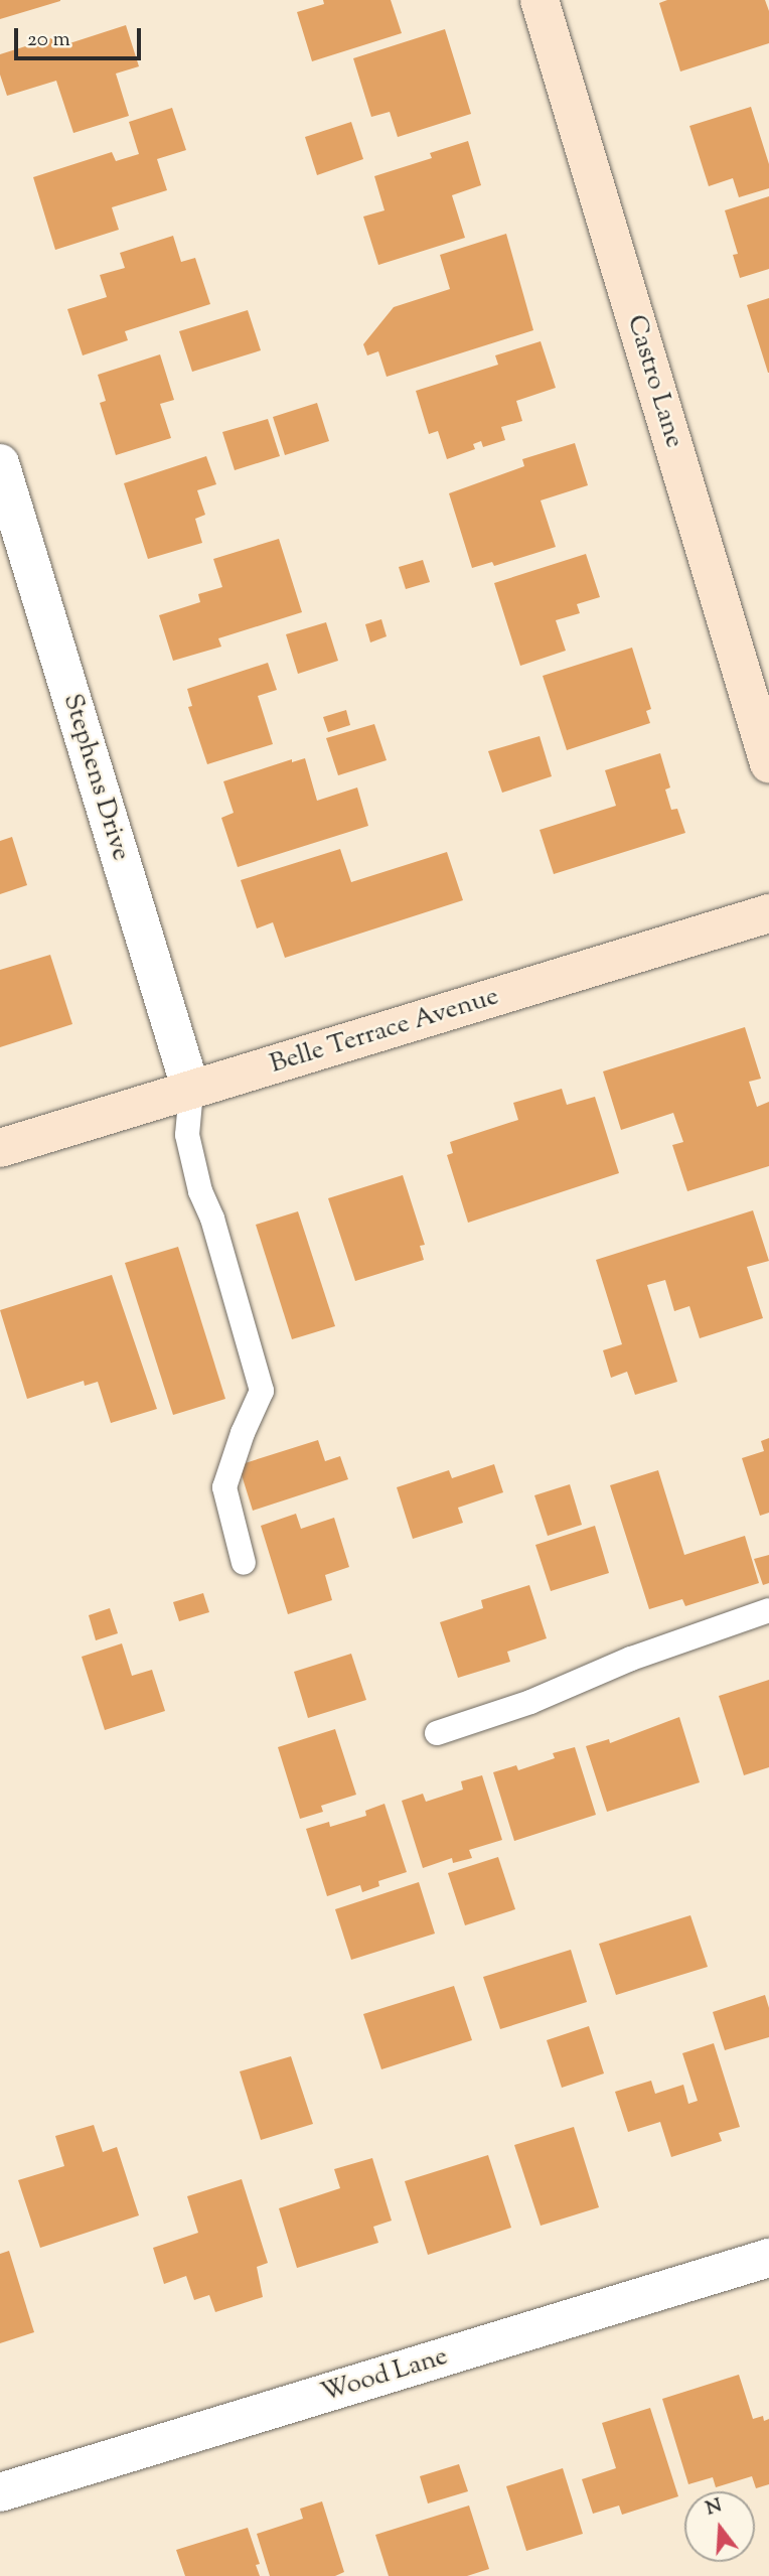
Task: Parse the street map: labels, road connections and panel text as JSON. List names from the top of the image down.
{
  "streets": {
    "street": [
      "Castro Lane",
      "Stephens Drive",
      "Belle Terrace Avenue",
      "Wood Lane"
    ]
  },
  "crossings": [
    ["Stephens Drive", "Belle Terrace Avenue"]
  ],
  "scale_bar": "20 m",
  "north": "top"
}
